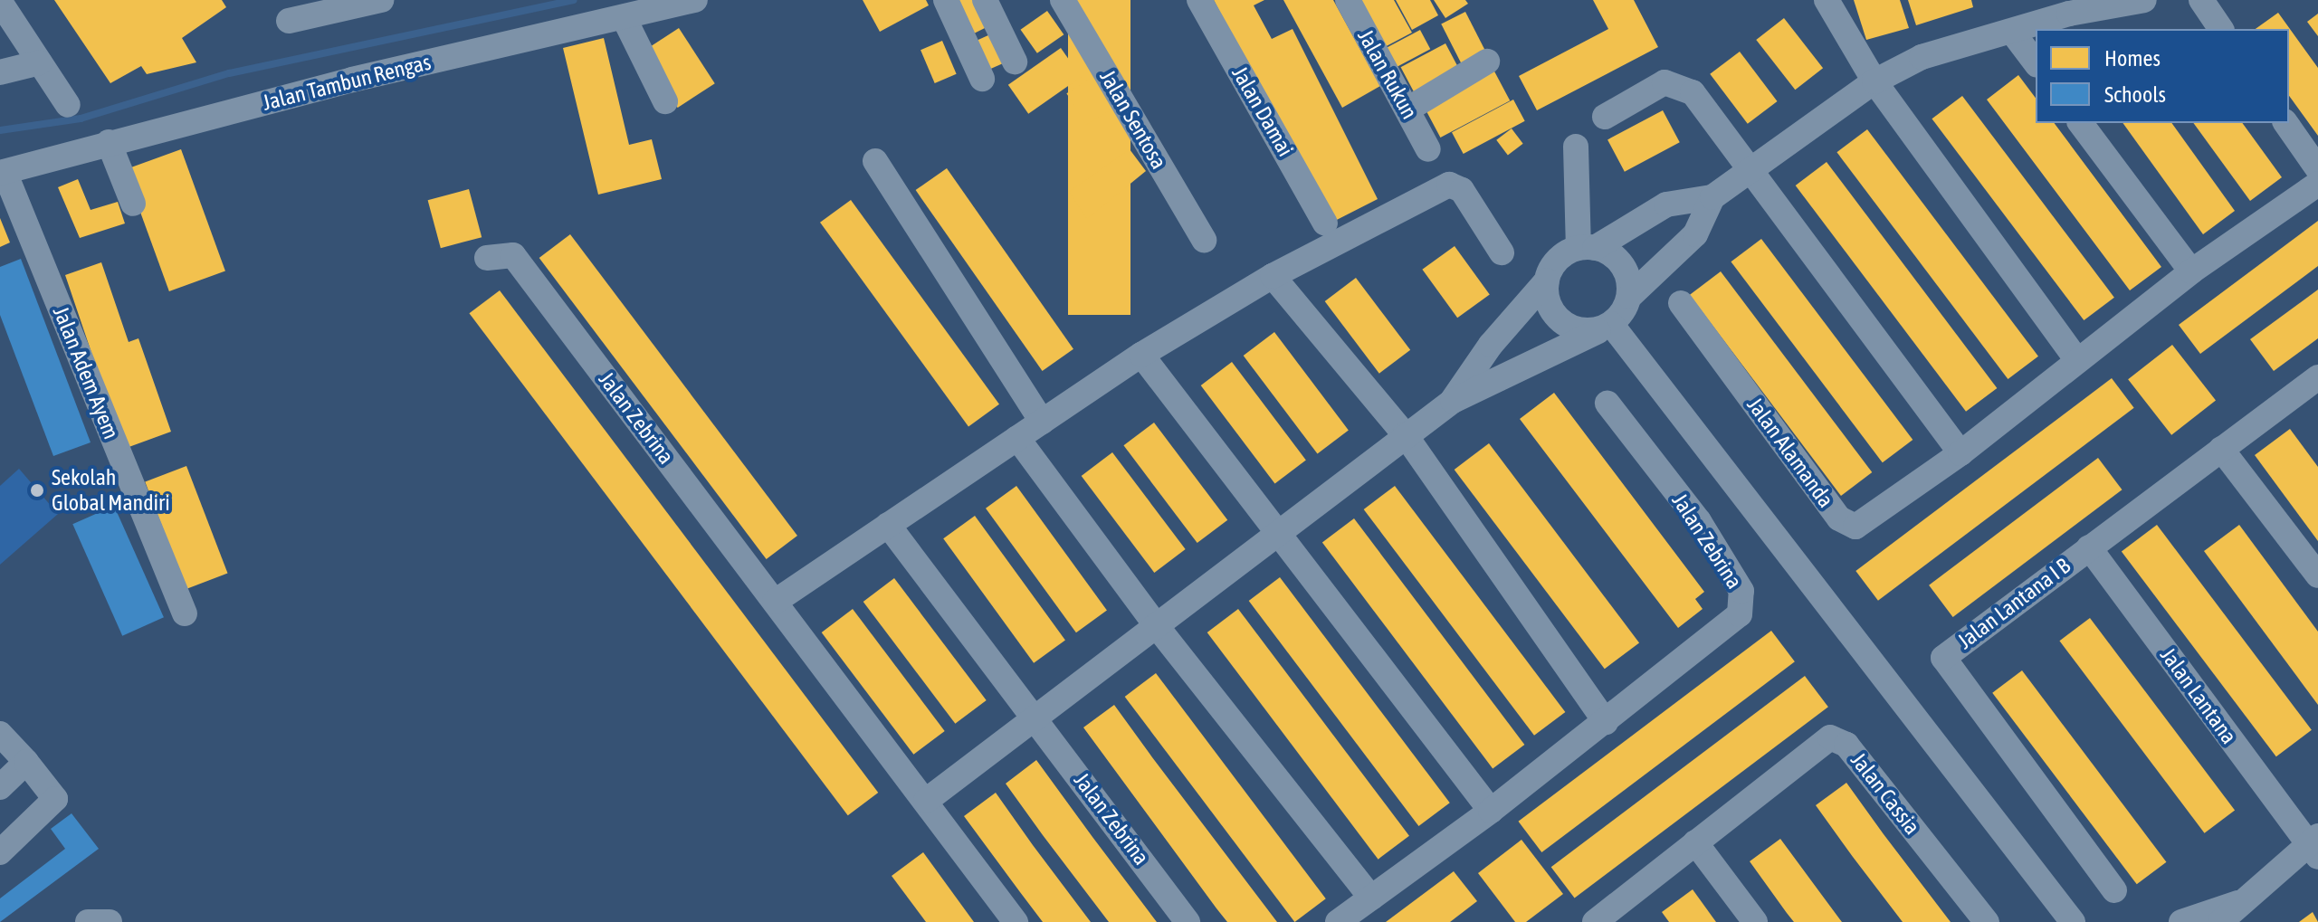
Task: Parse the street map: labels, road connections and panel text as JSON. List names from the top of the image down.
{
  "streets": {
    "street": [
      "Jalan Rukun",
      "Jalan Tambun Rengas",
      "Jalan Damai",
      "Jalan Sentosa",
      "Jalan Adem Ayem",
      "Jalan Zebrina",
      "Jalan Alamanda",
      "Jalan Lantana I B",
      "Jalan Lantana",
      "Jalan Cassia"
    ]
  },
  "crossings": [
    ["Jalan Tambun Rengas", "Jalan Adem Ayem"],
    ["Jalan Lantana I B", "Jalan Lantana"]
  ],
  "places": ["Sekolah Global Mandiri"],
  "legend": ["Homes", "Schools"]
}
